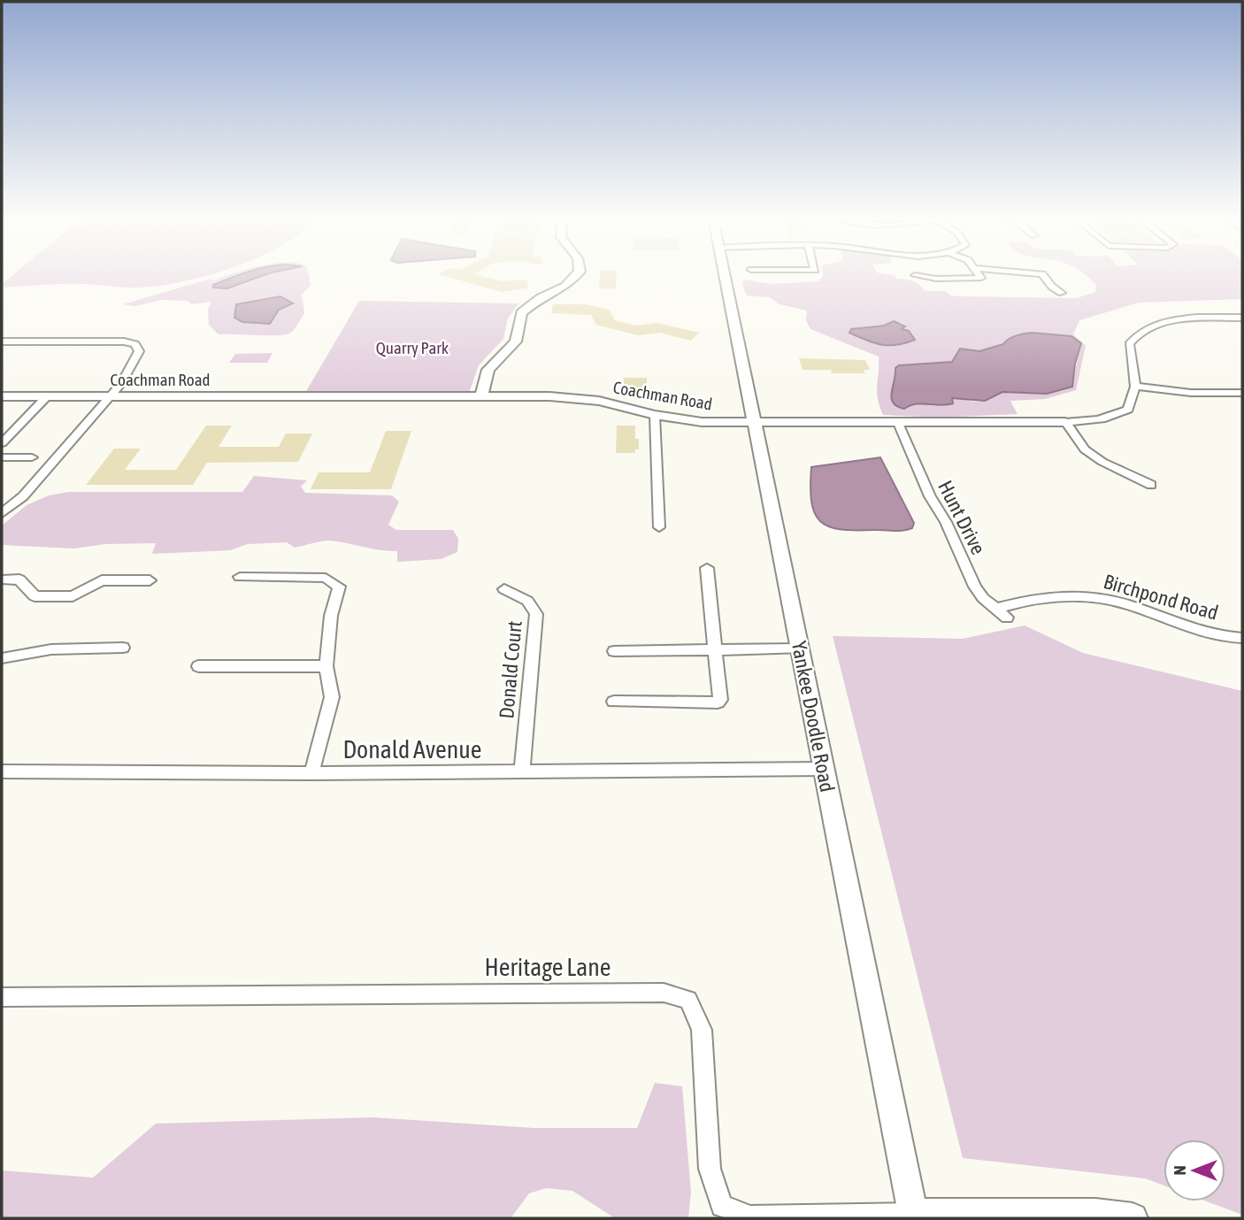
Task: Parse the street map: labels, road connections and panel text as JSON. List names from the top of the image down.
{
  "streets": {
    "main road": ["Coachman Road", "Yankee Doodle Road"],
    "street": [
      "Hunt Drive",
      "Birchpond Road",
      "Donald Court",
      "Donald Avenue",
      "Heritage Lane"
    ]
  },
  "crossings": [
    ["Coachman Road", "Hunt Drive"],
    ["Coachman Road", "Yankee Doodle Road"],
    ["Hunt Drive", "Birchpond Road"],
    ["Donald Court", "Donald Avenue"],
    ["Yankee Doodle Road", "Donald Avenue"],
    ["Yankee Doodle Road", "Heritage Lane"]
  ],
  "parks": ["Quarry Park"],
  "north": "left"
}
